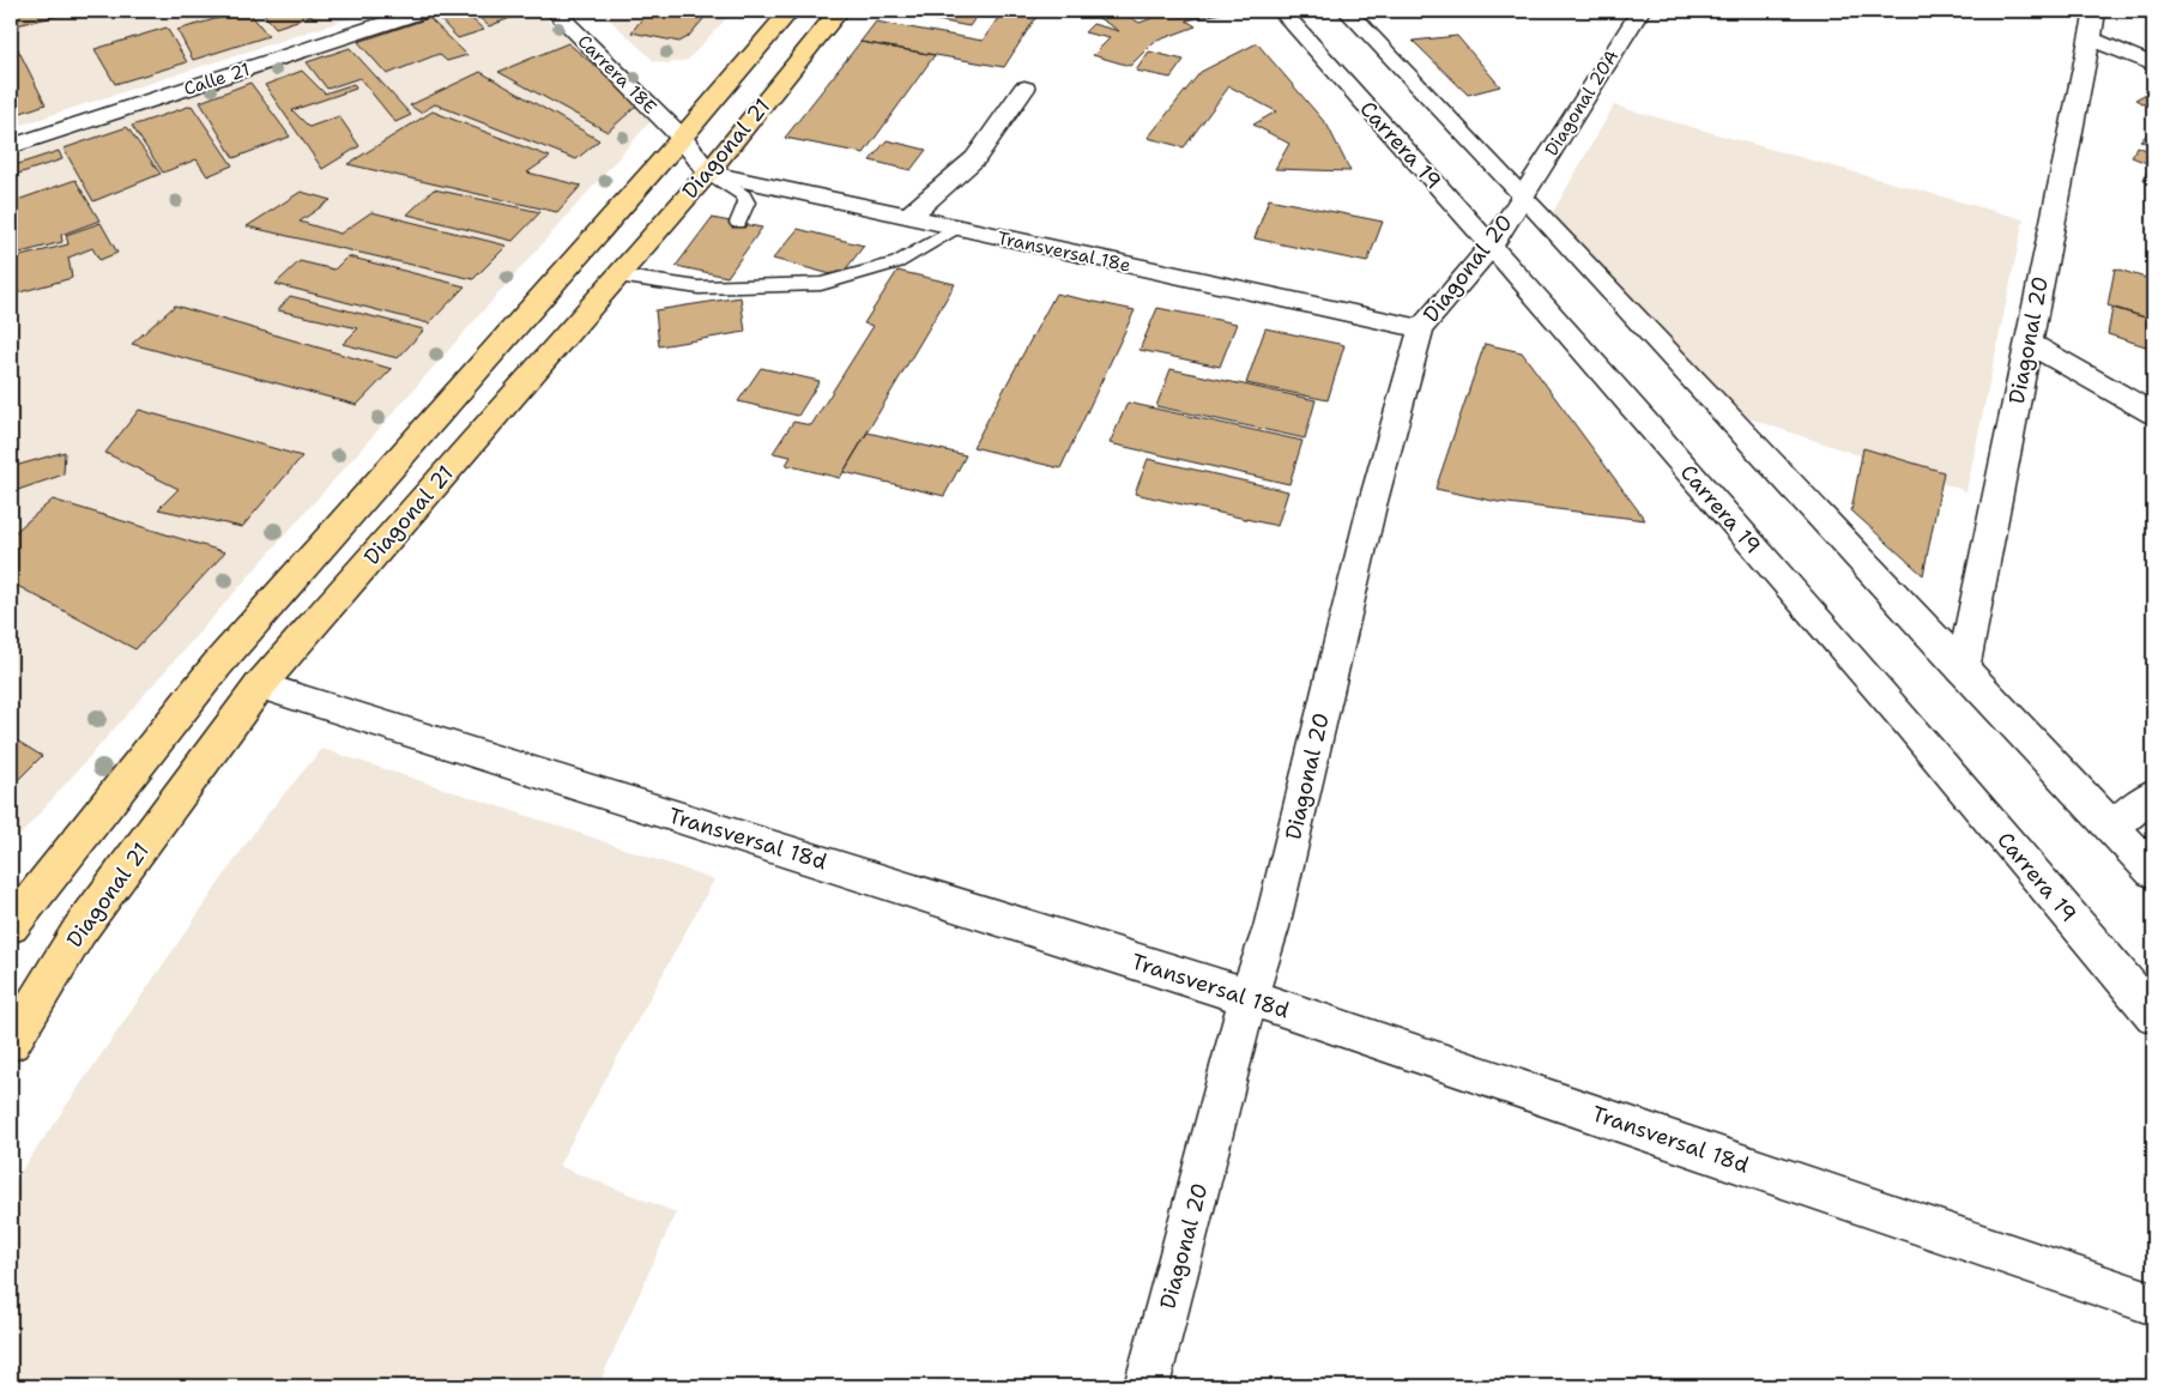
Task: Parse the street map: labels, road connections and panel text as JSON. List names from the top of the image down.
{
  "streets": {
    "highway": ["Diagonal 21"],
    "street": [
      "Carrera 18E",
      "Calle 21",
      "Diagonal 20A",
      "Carrera 19",
      "Transversal 18e",
      "Diagonal 20",
      "Transversal 18d"
    ]
  },
  "crossings": [
    ["Carrera 18E", "Diagonal 21"],
    ["Carrera 18E", "Transversal 18e"],
    ["Diagonal 20A", "Diagonal 20"],
    ["Carrera 19", "Diagonal 20"],
    ["Diagonal 21", "Transversal 18e"],
    ["Diagonal 21", "Transversal 18d"],
    ["Transversal 18e", "Diagonal 20"],
    ["Diagonal 20", "Transversal 18d"]
  ]
}
